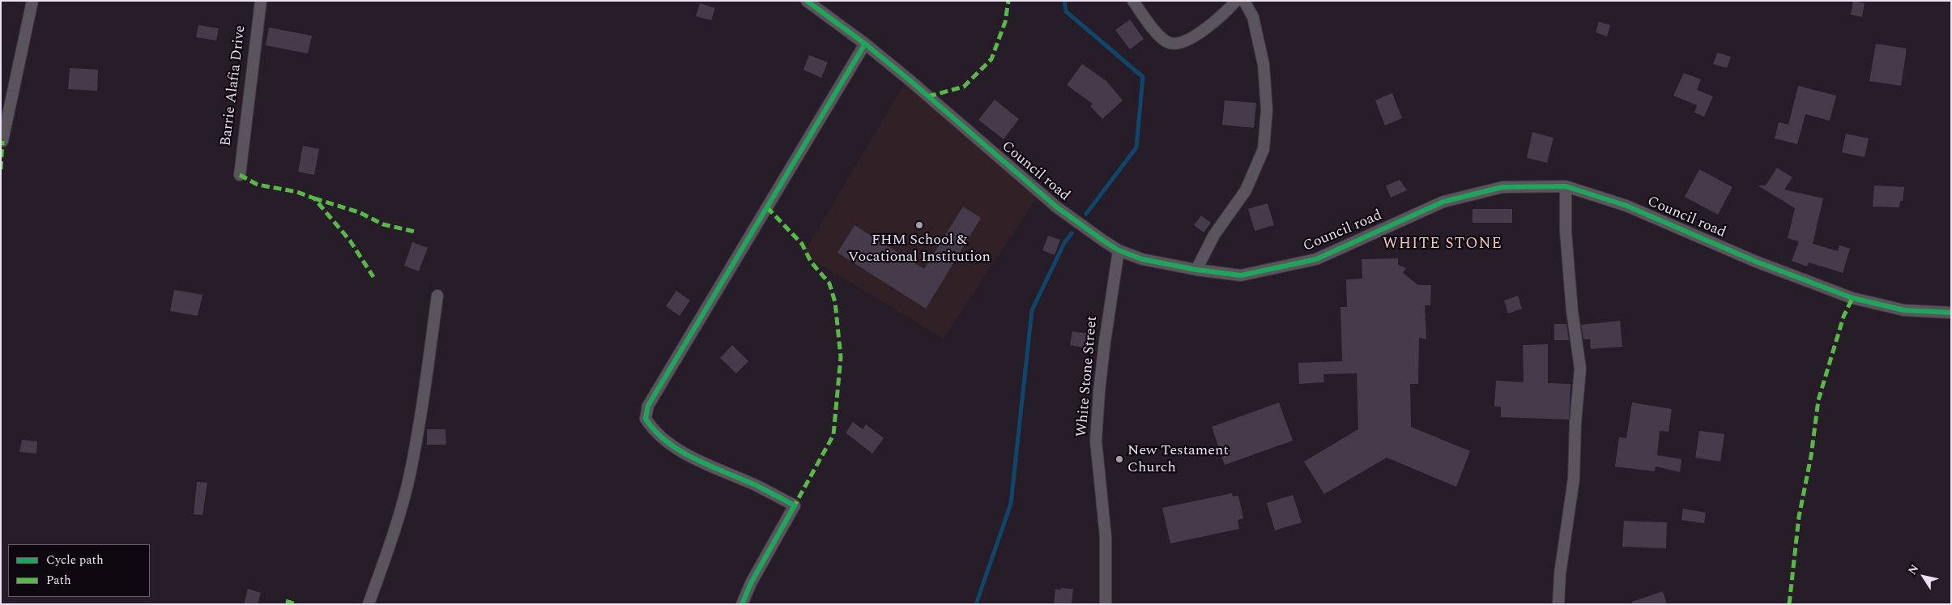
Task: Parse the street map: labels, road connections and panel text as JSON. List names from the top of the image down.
{
  "streets": {
    "street": ["Barrie Alafia Drive", "Council road", "White Stone Street"]
  },
  "crossings": [
    ["Council road", "White Stone Street"]
  ],
  "districts": ["WHITE STONE"],
  "places": ["FHM School & Vocational Institution", "New Testament Church"],
  "legend": ["Cycle path", "Path"],
  "north": "top left"
}
